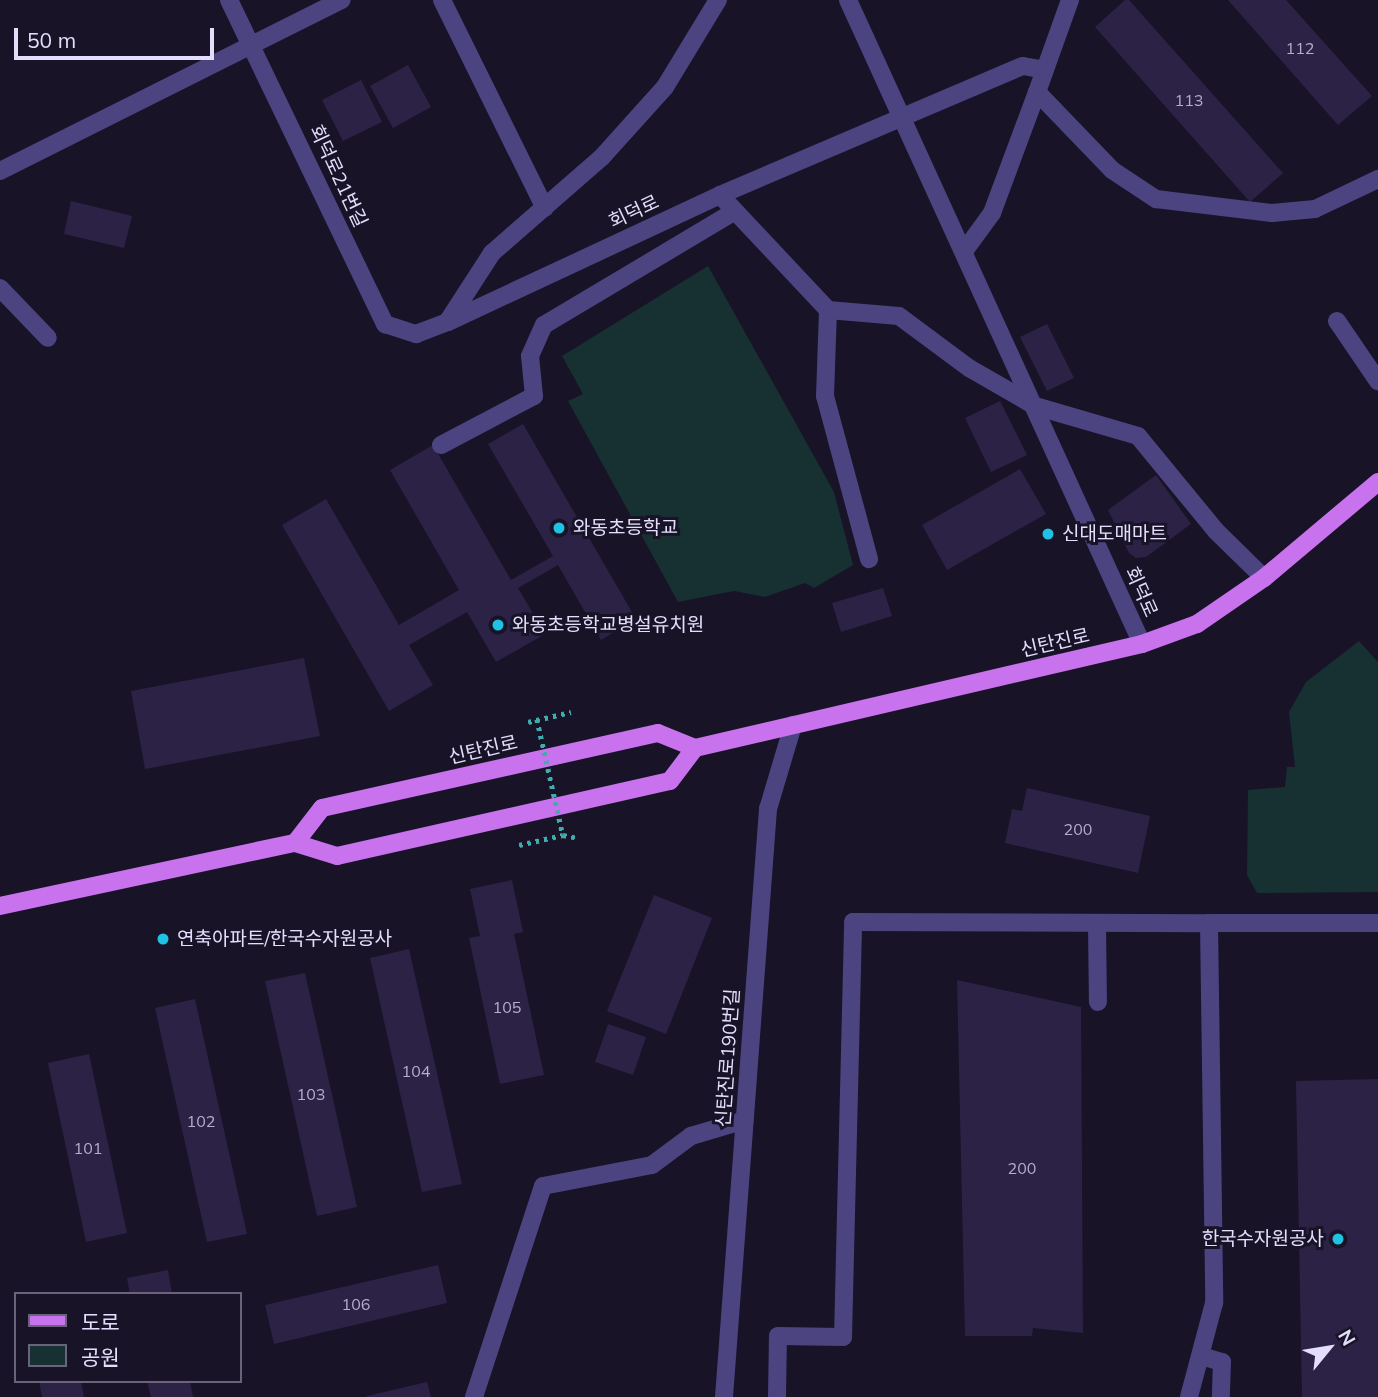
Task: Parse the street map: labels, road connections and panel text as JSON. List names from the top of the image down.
{
  "streets": {
    "main road": ["신탄진로"],
    "street": ["회덕로21번길", "회덕로", "신탄진로190번길"]
  },
  "crossings": [
    ["회덕로21번길", "회덕로"],
    ["회덕로", "신탄진로"],
    ["신탄진로", "신탄진로190번길"]
  ],
  "places": [
    "와동초등학교",
    "신대도매마트",
    "와동초등학교병설유치원",
    "연축아파트/한국수자원공사",
    "한국수자원공사"
  ],
  "house_numbers": [
    "112",
    "113",
    "200",
    "105",
    "104",
    "103",
    "102",
    "101",
    "200",
    "106"
  ],
  "legend": ["도로", "공원"],
  "scale_bar": "50 m",
  "north": "top right"
}
